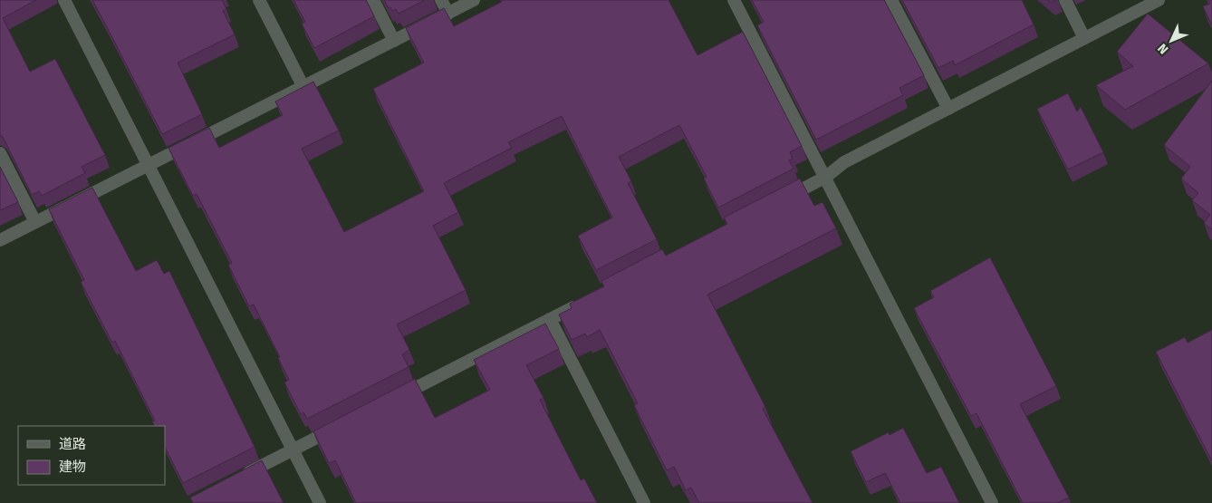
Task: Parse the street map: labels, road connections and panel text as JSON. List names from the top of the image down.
{
  "legend": ["道路", "建物"],
  "north": "bottom left"
}
